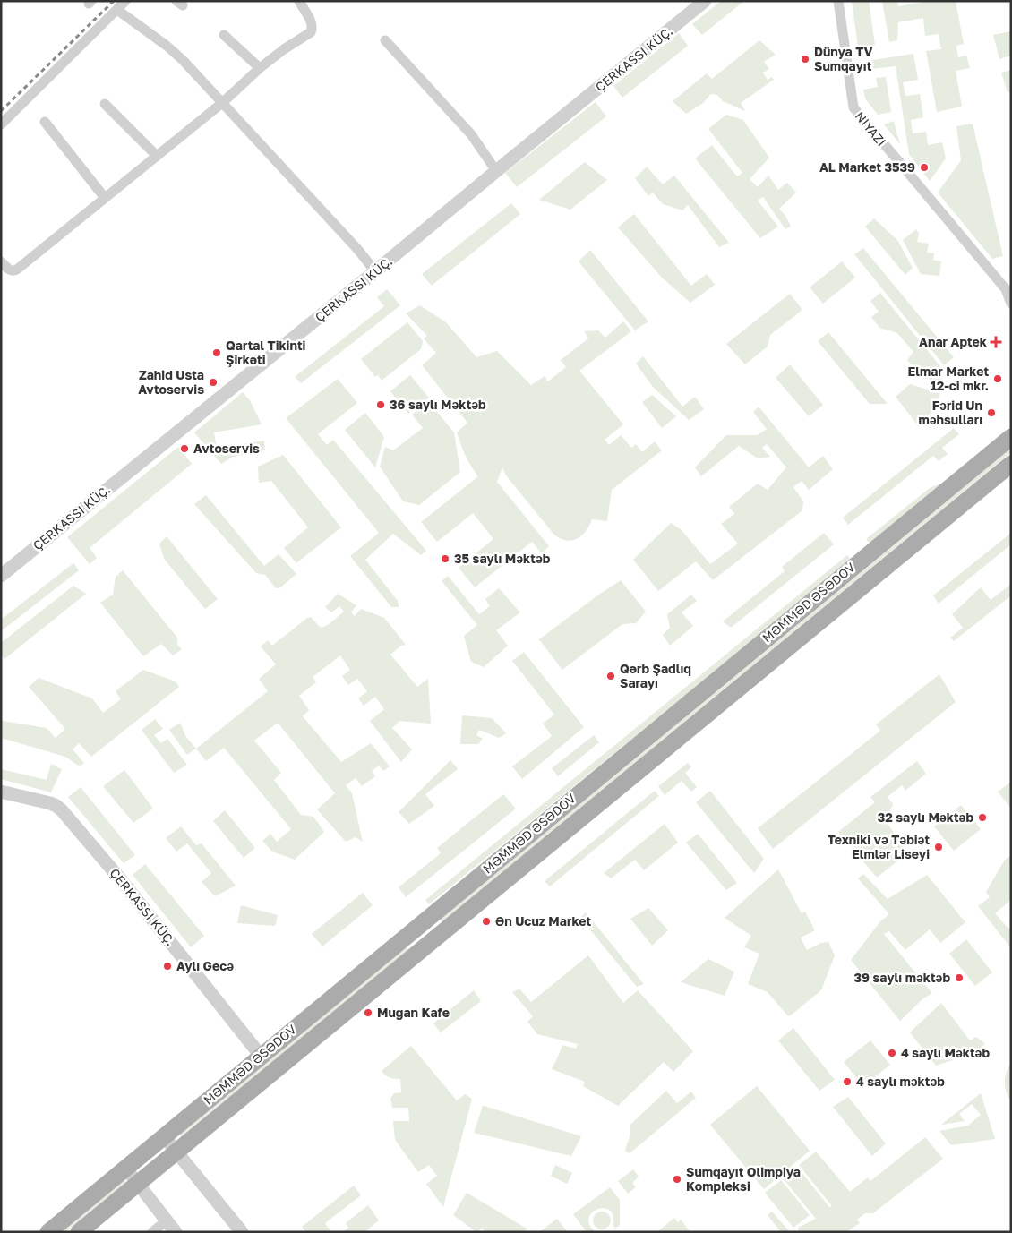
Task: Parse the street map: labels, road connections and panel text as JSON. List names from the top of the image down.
{
  "streets": {
    "main road": ["MƏMMƏD ƏSƏDOV"],
    "street": ["NIYAZI"]
  },
  "places": {
    "other": [
      "Dünya TV Sumqayıt",
      "AL Market 3539",
      "Qartal Tikinti Şirkәti",
      "Elmar Market 12-ci mkr.",
      "Zahid Usta Avtoservis",
      "36 saylı Məktəb",
      "Fərid Un məhsulları",
      "Avtoservis",
      "35 saylı Məktəb",
      "Qәrb Şadlıq Sarayı",
      "32 saylı Məktəb",
      "Texniki və Təbiət Elmlər Liseyi",
      "Ən Ucuz Market",
      "Aylı Gecə",
      "39 saylı məktəb",
      "Muğan Kafe",
      "4 saylı Məktəb",
      "4 saylı məktəb",
      "Sumqayıt Olimpiya Kompleksi"
    ],
    "health": ["Anar Aptek"]
  }
}
